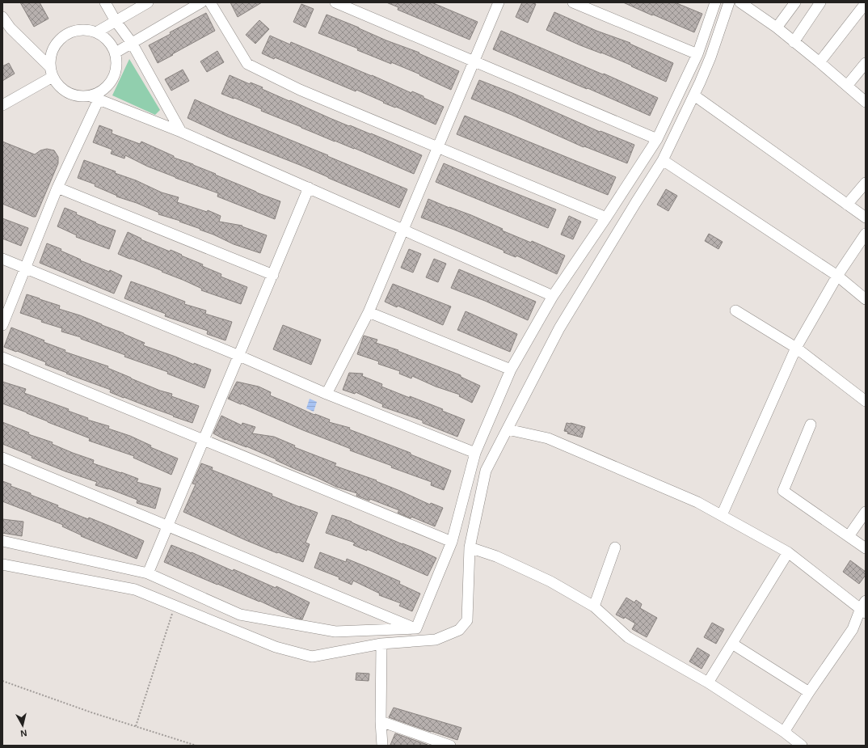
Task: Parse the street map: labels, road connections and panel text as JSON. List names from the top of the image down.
{
  "north": "bottom"
}
